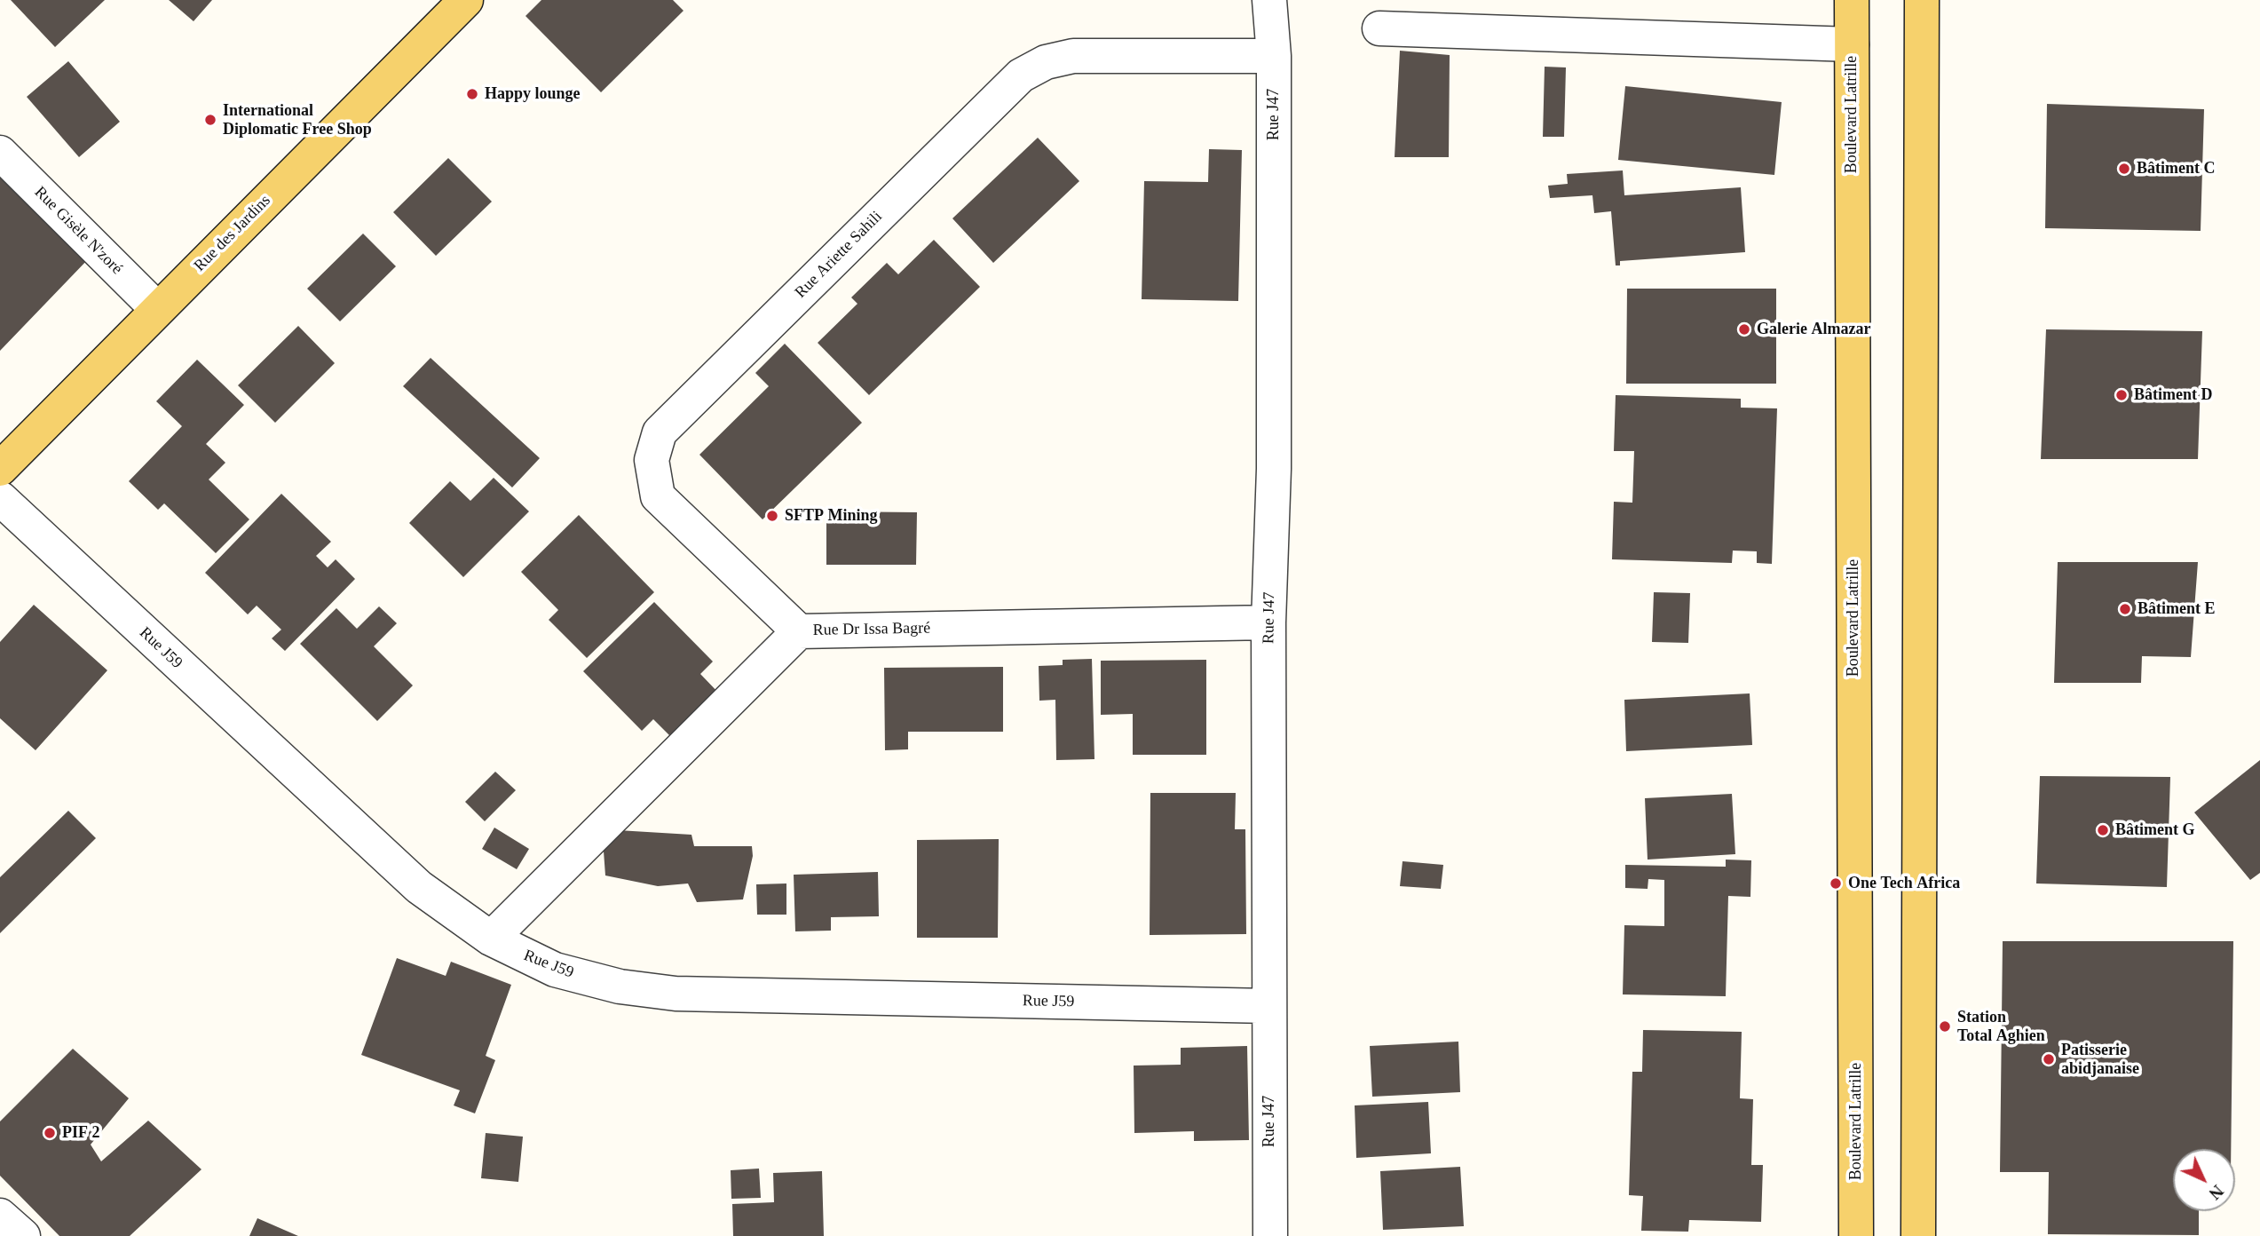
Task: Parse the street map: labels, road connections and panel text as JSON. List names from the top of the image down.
{
  "streets": {
    "main road": ["Boulevard Latrille", "Rue des Jardins"],
    "street": [
      "Rue J47",
      "Rue Gisèle N'zoré",
      "Rue Ariette Sahili",
      "Rue Dr Issa Bagré",
      "Rue J59"
    ]
  },
  "crossings": [
    ["Rue J47", "Rue Ariette Sahili"],
    ["Rue J47", "Rue Dr Issa Bagré"],
    ["Rue J47", "Rue J59"],
    ["Rue Gisèle N'zoré", "Rue des Jardins"],
    ["Rue Ariette Sahili", "Rue Dr Issa Bagré"],
    ["Rue Dr Issa Bagré", "Rue J59"]
  ],
  "places": [
    "Happy lounge",
    "International Diplomatic Free Shop",
    "Bâtiment C",
    "Galerie Almazar",
    "Bâtiment D",
    "SFTP Mining",
    "Bâtiment E",
    "Bâtiment G",
    "One Tech Africa",
    "Station Total Aghien",
    "Patisserie abidjanaise",
    "PIF 2"
  ],
  "north": "bottom right"
}
